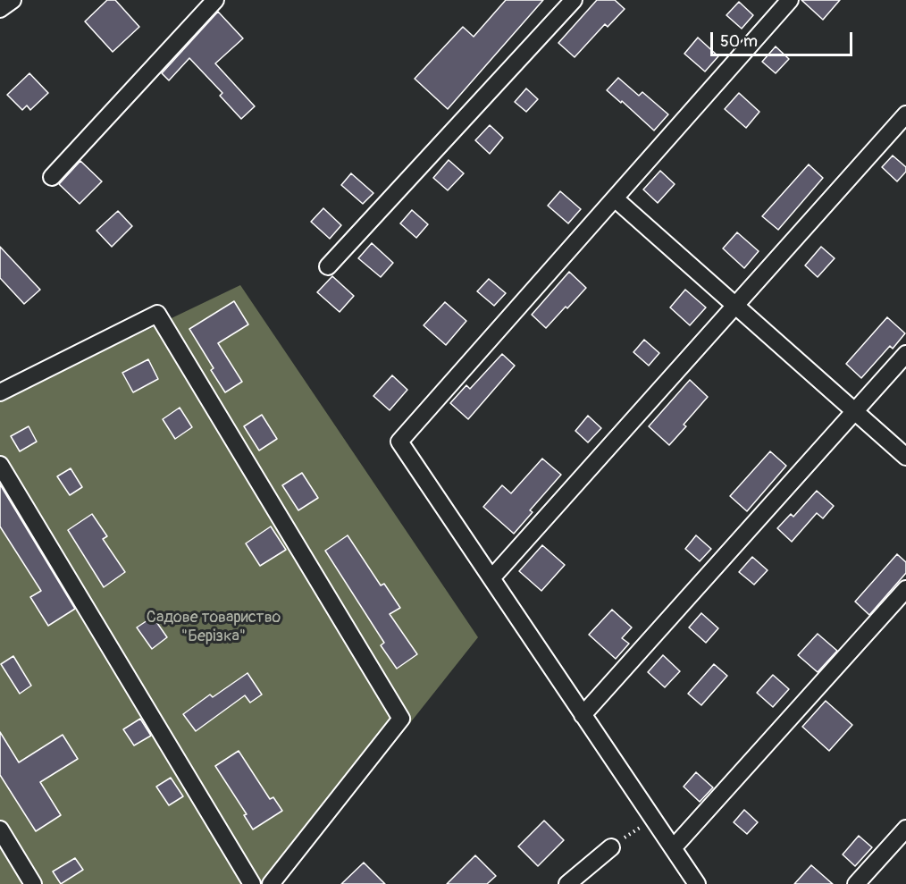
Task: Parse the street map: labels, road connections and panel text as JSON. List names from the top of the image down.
{
  "parks": ["Садове товариство \"Берізка\""],
  "scale_bar": "50 m"
}
